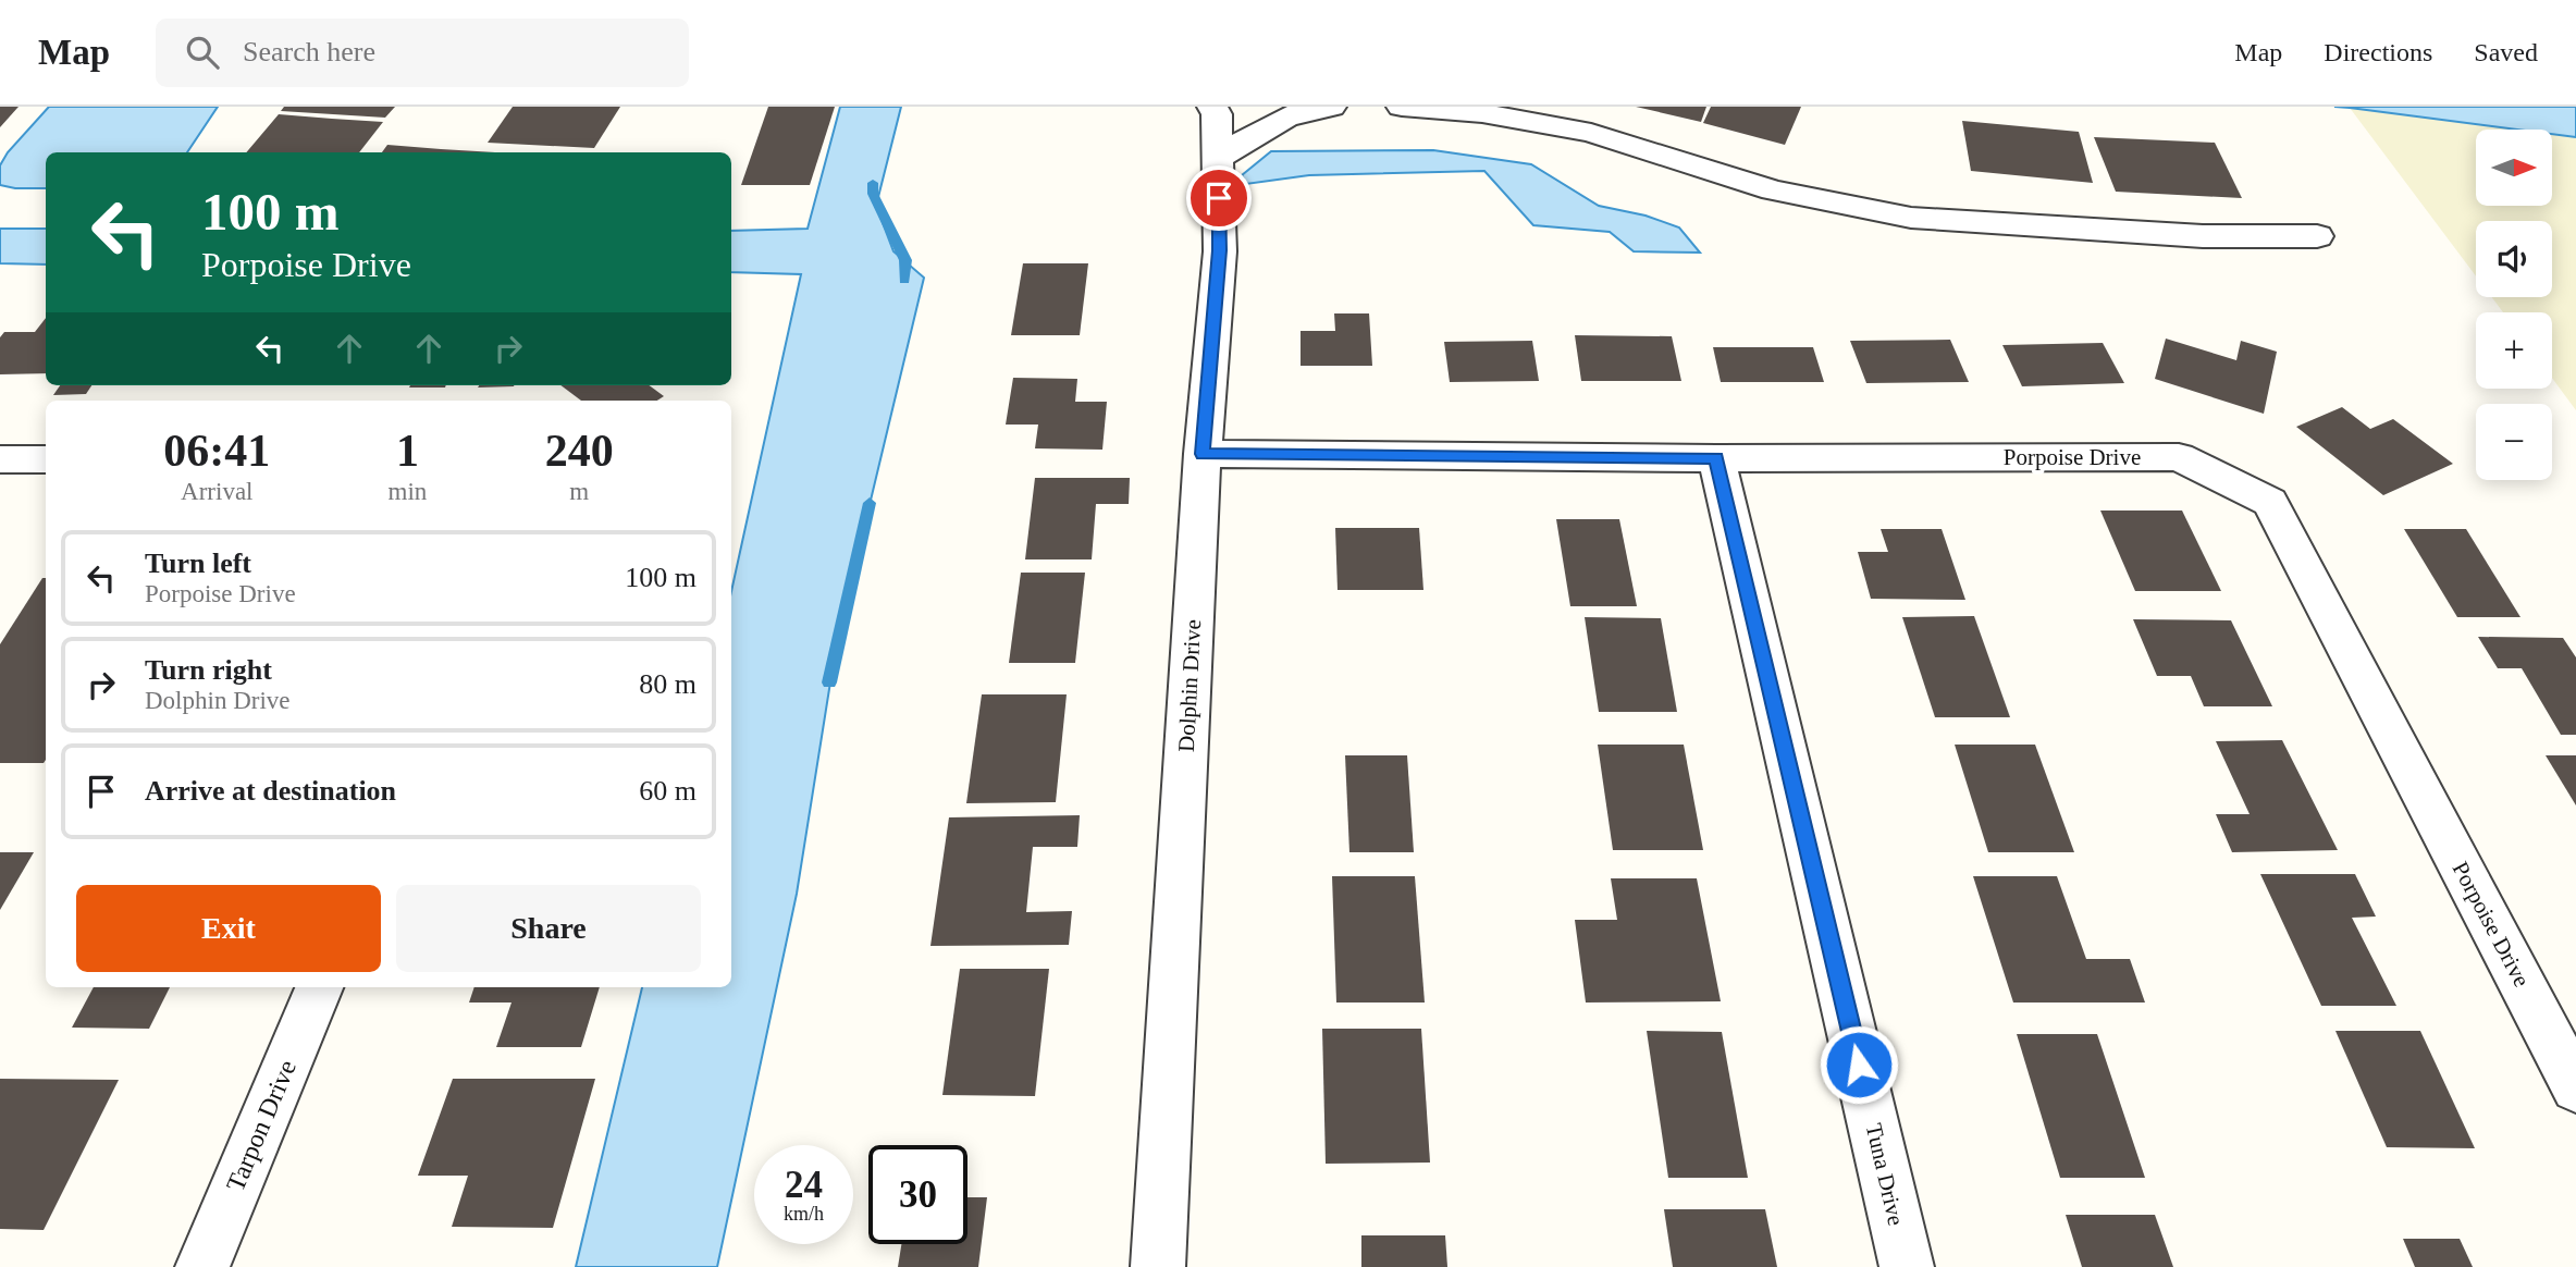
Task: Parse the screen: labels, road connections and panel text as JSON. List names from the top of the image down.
{
  "streets": {
    "street": [
      "Porpoise Drive",
      "Dolphin Drive",
      "Tarpon Drive",
      "Tuna Drive"
    ]
  },
  "crossings": [
    ["Porpoise Drive", "Dolphin Drive"],
    ["Porpoise Drive", "Tuna Drive"]
  ],
  "north": "right",
  "page": {
    "header": "Map",
    "search": "Search here",
    "nav": ["Map", "Directions", "Saved"],
    "map_buttons": ["+", "−"],
    "turn": ["100 m", "Porpoise Drive"],
    "eta": [
      "06:41",
      "Arrival",
      "1",
      "min",
      "240",
      "m"
    ],
    "list": [
      {
        "name": "Turn left",
        "note": "Porpoise Drive",
        "value": "100 m"
      },
      {
        "name": "Turn right",
        "note": "Dolphin Drive",
        "value": "80 m"
      },
      {
        "name": "Arrive at destination",
        "value": "60 m"
      }
    ],
    "buttons": ["Exit", "Share"],
    "speed": "24 km/h",
    "limit": "30"
  }
}
